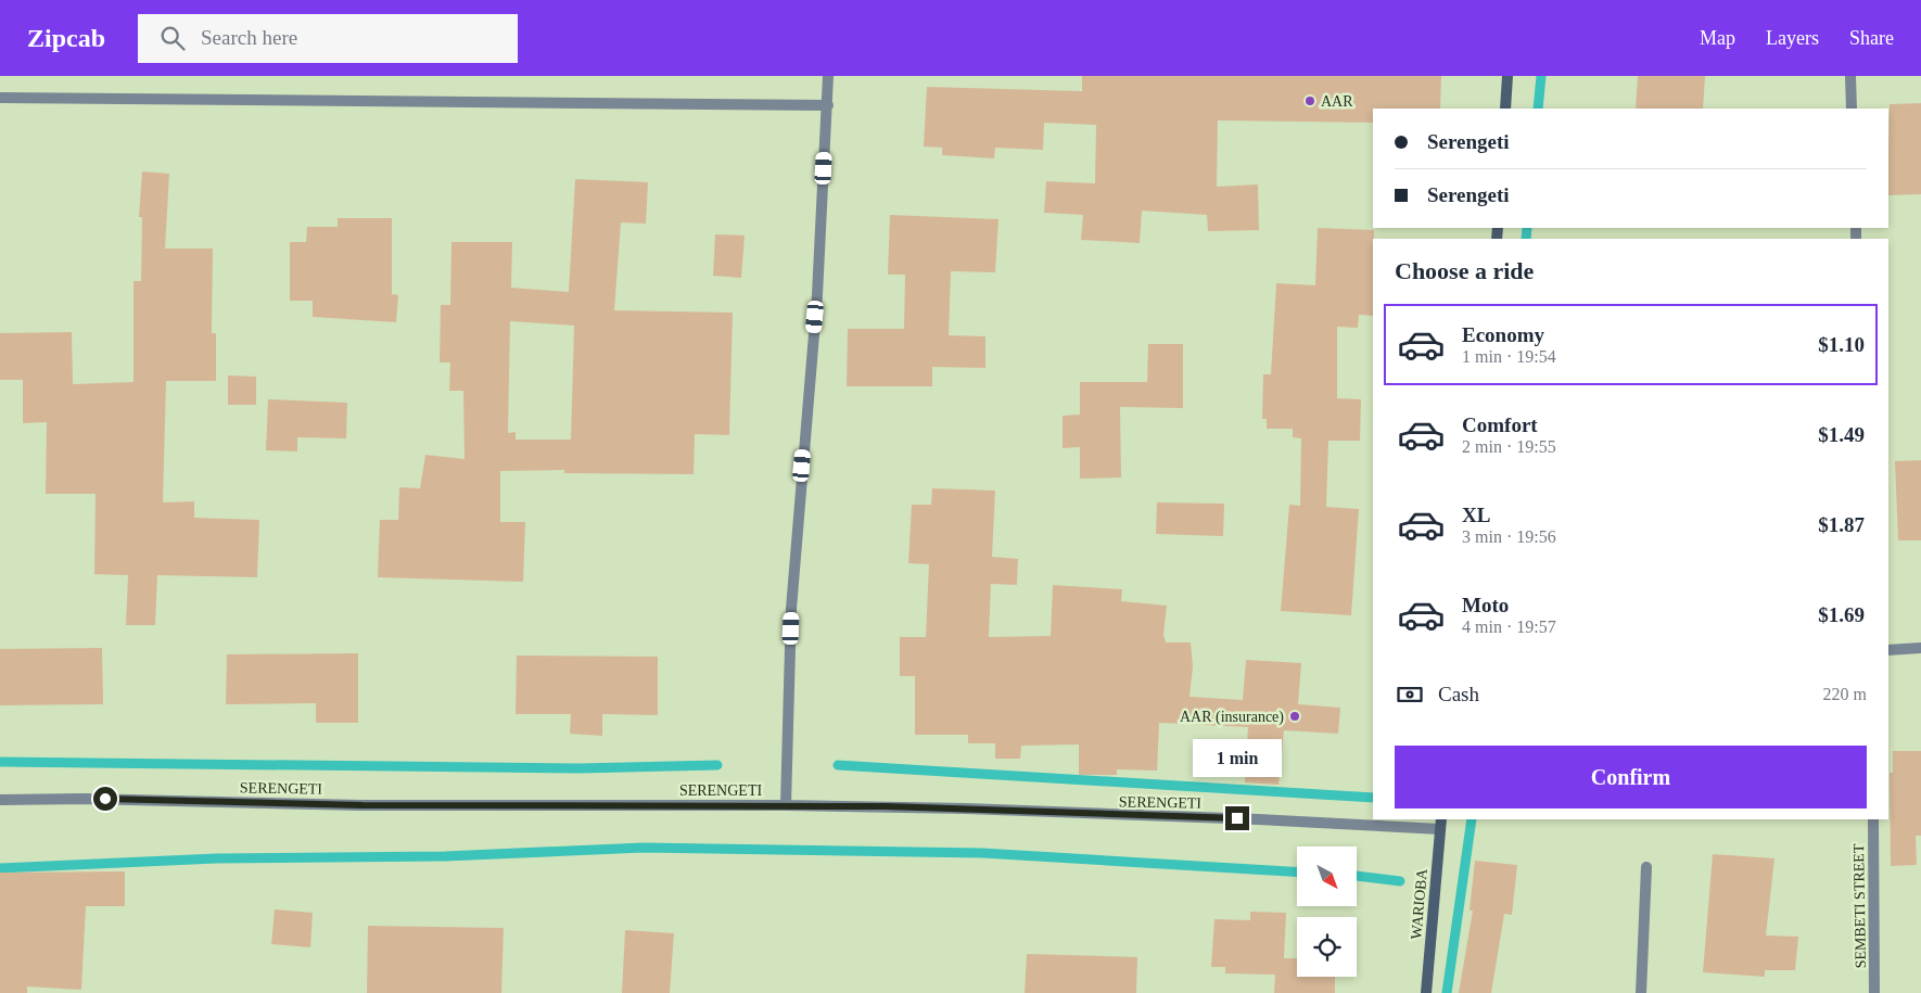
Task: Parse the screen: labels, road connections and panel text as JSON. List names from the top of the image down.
{
  "streets": {
    "street": ["SERENGETI", "WARIOBA", "SEMBETI STREET"]
  },
  "crossings": [
    ["SERENGETI", "WARIOBA"]
  ],
  "places": ["AAR", "AAR (insurance)"],
  "north": "bottom right",
  "page": {
    "header": "Zipcab",
    "search": "Search here",
    "nav": ["Map", "Layers", "Share"],
    "banner": ["Serengeti", "Serengeti"],
    "heading": "Choose a ride",
    "list": [
      {
        "name": "Economy",
        "note": "1 min · 19:54",
        "value": "$1.10"
      },
      {
        "name": "Comfort",
        "note": "2 min · 19:55",
        "value": "$1.49"
      },
      {
        "name": "XL",
        "note": "3 min · 19:56",
        "value": "$1.87"
      },
      {
        "name": "Moto",
        "note": "4 min · 19:57",
        "value": "$1.69"
      }
    ],
    "pay": ["Cash", "220 m"],
    "buttons": "Confirm",
    "bubble": "1 min"
  }
}
